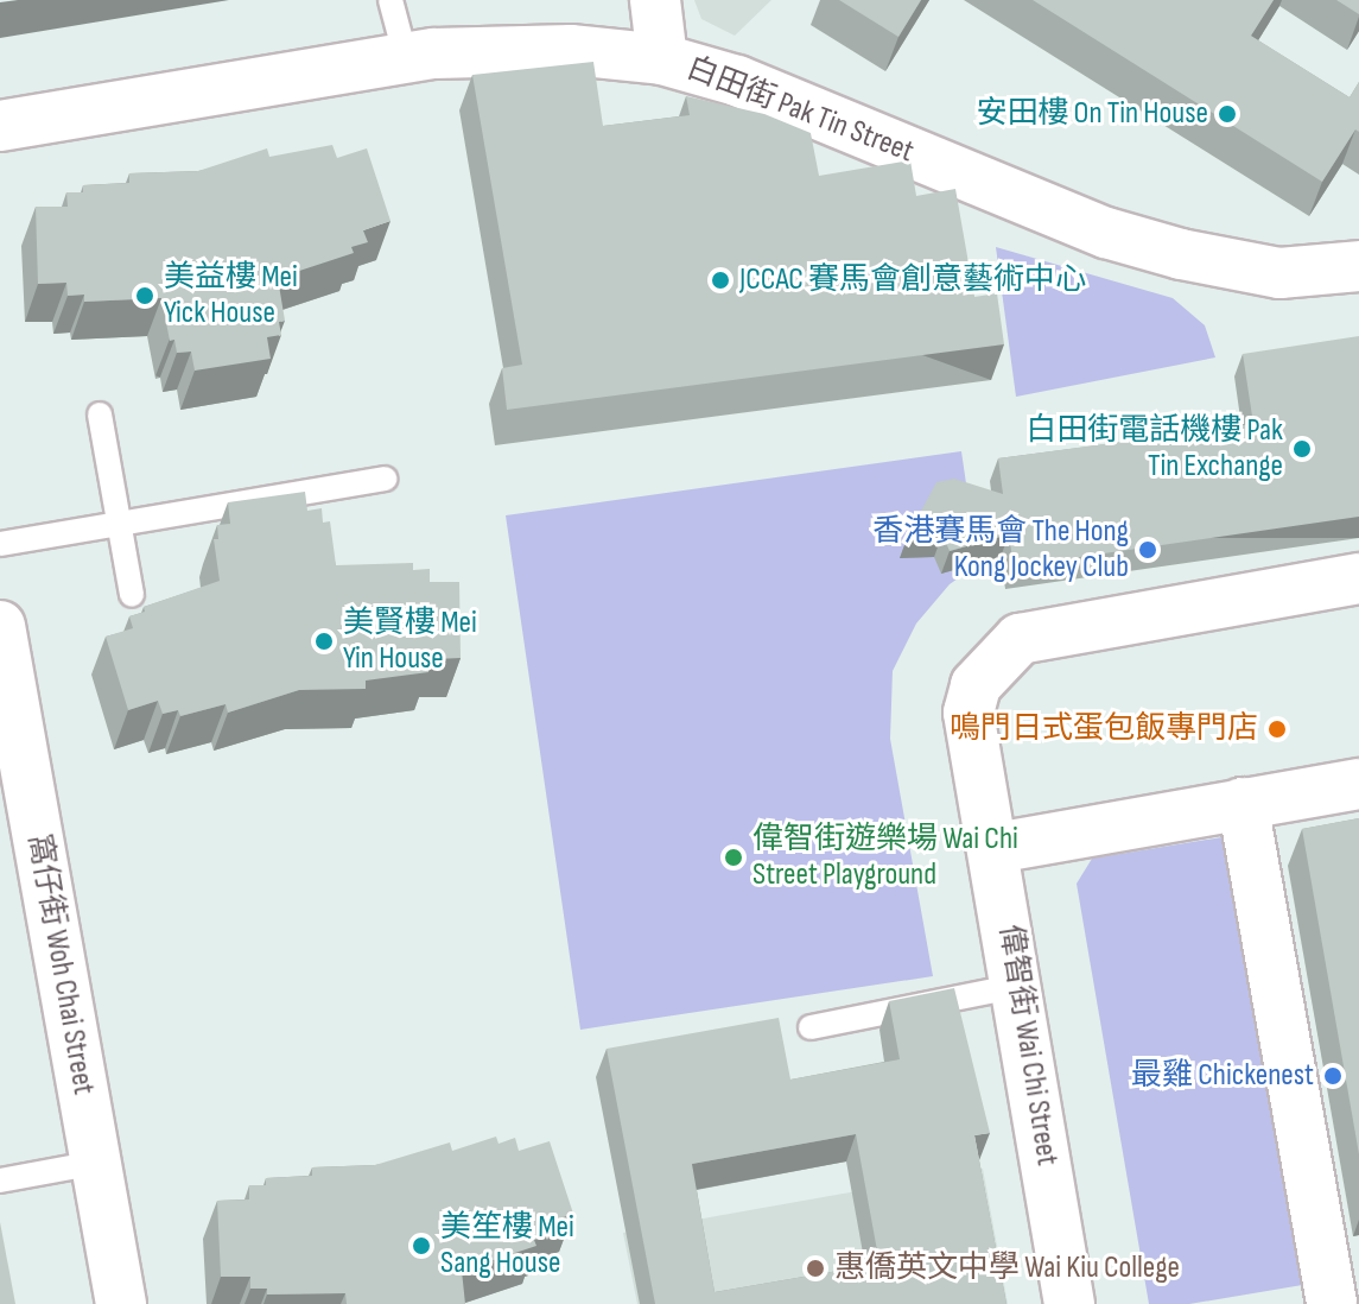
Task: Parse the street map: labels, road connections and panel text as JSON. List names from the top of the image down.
{
  "streets": {
    "street": ["白田街 Pak Tin Street", "窩仔街 Woh Chai Street", "偉智街 Wai Chi Street"]
  },
  "places": [
    "安田樓 On Tin House",
    "JCCAC 賽馬會創意藝術中心",
    "美益樓 Mei Yick House",
    "白田街電話機樓 Pak Tin Exchange",
    "香港賽馬會 The Hong Kong Jockey Club",
    "美賢樓 Mei Yin House",
    "鳴門日式蛋包飯專門店",
    "偉智街遊樂場 Wai Chi Street Playground",
    "最雞 Chickenest",
    "美笙樓 Mei Sang House",
    "惠僑英文中學 Wai Kiu College"
  ]
}
